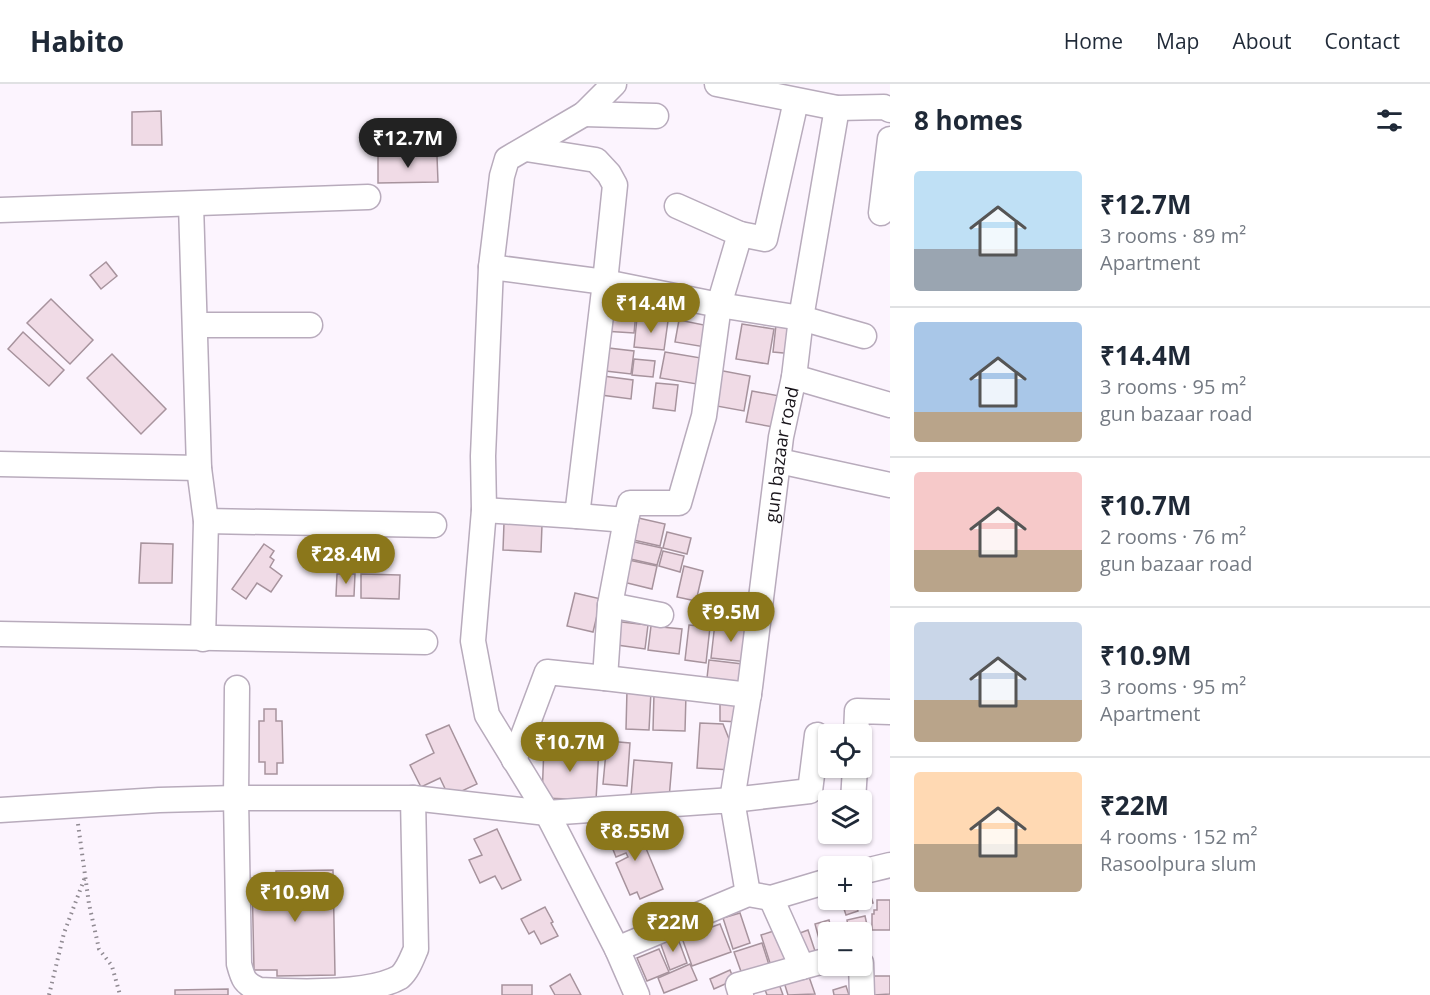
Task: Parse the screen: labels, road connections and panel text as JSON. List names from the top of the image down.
{
  "streets": {
    "street": ["gun bazaar road"]
  },
  "page": {
    "header": "Habito",
    "nav": [
      "Home",
      "Map",
      "About",
      "Contact"
    ],
    "heading": "8 homes",
    "price": [
      "₹12.7M",
      "₹14.4M",
      "₹28.4M",
      "₹9.5M",
      "₹10.7M",
      "₹8.55M",
      "₹10.9M",
      "₹22M"
    ],
    "list": [
      {
        "name": "₹12.7M",
        "note": "3 rooms · 89 m² · Apartment"
      },
      {
        "name": "₹14.4M",
        "note": "3 rooms · 95 m² · gun bazaar road"
      },
      {
        "name": "₹10.7M",
        "note": "2 rooms · 76 m² · gun bazaar road"
      },
      {
        "name": "₹10.9M",
        "note": "3 rooms · 95 m² · Apartment"
      },
      {
        "name": "₹22M",
        "note": "4 rooms · 152 m² · Rasoolpura slum"
      }
    ],
    "map_buttons": ["+", "−"]
  }
}
